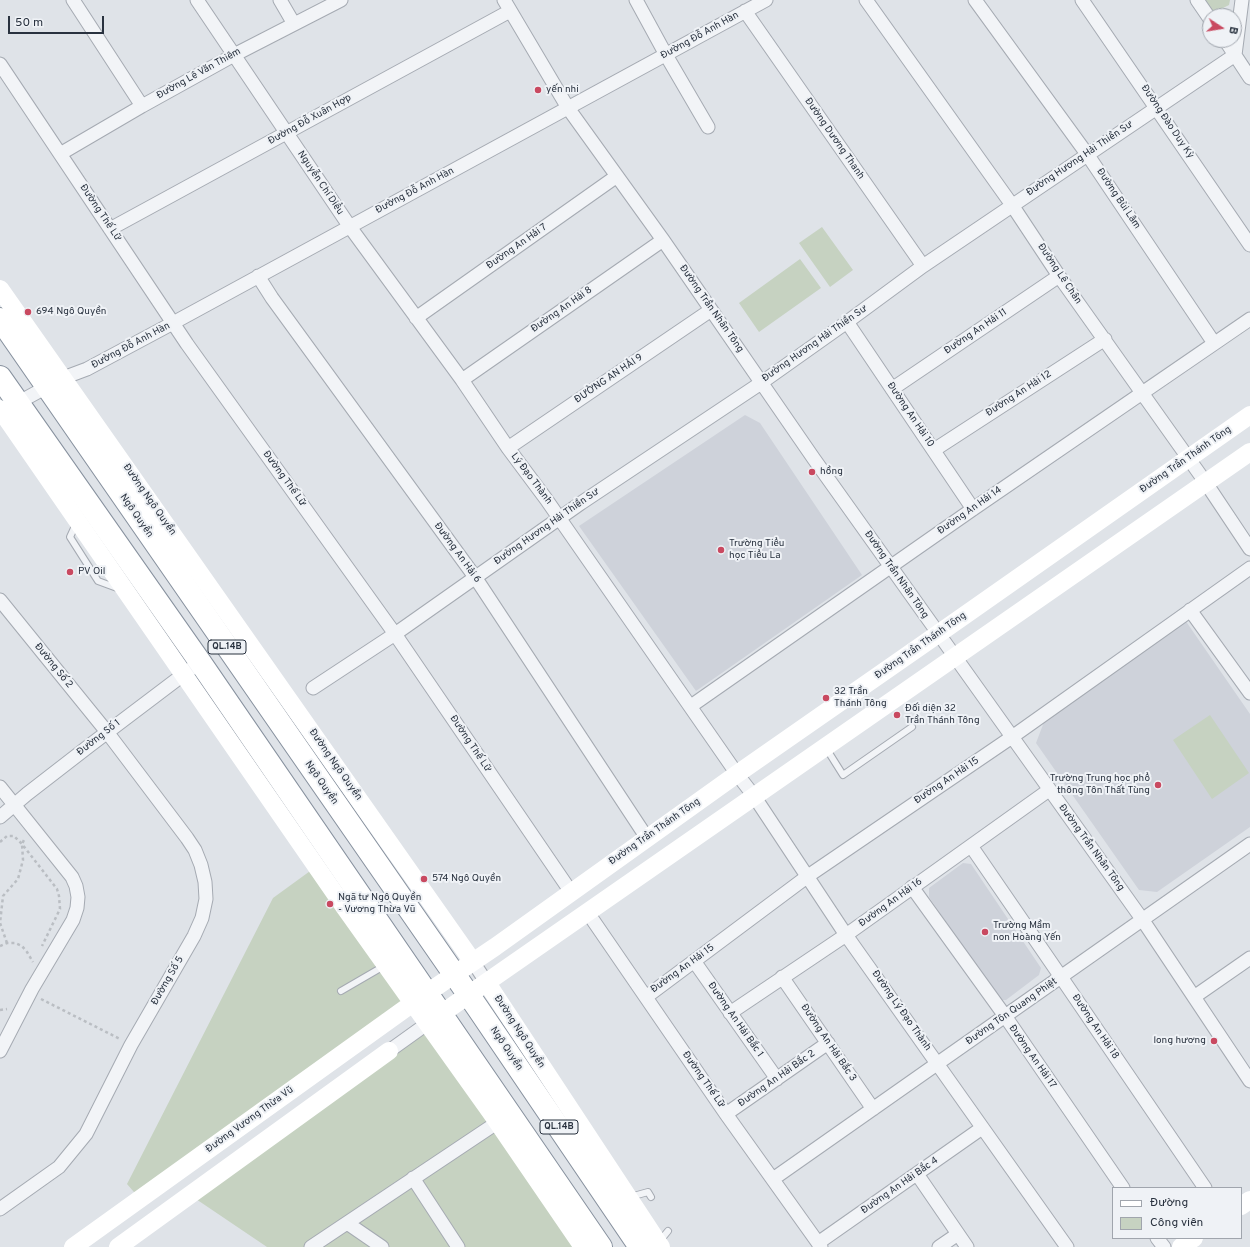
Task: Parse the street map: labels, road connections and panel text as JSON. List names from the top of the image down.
{
  "streets": {
    "highway": ["Ngô Quyền", "QL.14B"],
    "street": [
      "Đường Đỗ Anh Hàn",
      "Đường Lê Văn Thiêm",
      "Đường Đỗ Xuân Hợp",
      "Đường Đào Duy Kỳ",
      "Đường Dương Thanh",
      "Đường Hương Hải Thiền Sư",
      "Nguyễn Chí Diểu",
      "Đường Bùi Lâm",
      "Đường Thế Lữ",
      "Đường An Hải 7",
      "Đường Lê Chân",
      "Đường Trần Nhân Tông",
      "Đường An Hải 8",
      "Đường An Hải 11",
      "ĐƯỜNG AN HẢl 9",
      "Đường An Hải 12",
      "Đường An Hải 10",
      "Đường Trần Thánh Tông",
      "Lý Đạo Thành",
      "Đường Ngô Quyền",
      "Đường An Hải 14",
      "Đường An Hải 6",
      "Đường Số 2",
      "Đường Số 1",
      "Đường An Hải 15",
      "Đường An Hải 16",
      "Đường Số 5",
      "Đường Lý Đạo Thành",
      "Đường Tôn Quang Phiệt",
      "Đường An Hải Bắc 1",
      "Đường An Hải 18",
      "Đường An Hải Bắc 3",
      "Đường An Hải 17",
      "Đường An Hải Bắc 2",
      "Đường Vương Thừa Vũ",
      "Đường An Hải Bắc 4"
    ]
  },
  "crossings": [
    ["Đường Đỗ Anh Hàn", "Đường Dương Thanh"],
    ["Đường Đỗ Anh Hàn", "Nguyễn Chí Diểu"],
    ["Đường Đỗ Anh Hàn", "Đường Thế Lữ"],
    ["Đường Đỗ Anh Hàn", "Đường Trần Nhân Tông"],
    ["Đường Đỗ Anh Hàn", "Lý Đạo Thành"],
    ["Đường Đỗ Anh Hàn", "Đường Ngô Quyền"],
    ["Đường Đỗ Anh Hàn", "Ngô Quyền"],
    ["Đường Đỗ Anh Hàn", "Đường An Hải 6"],
    ["Đường Đỗ Anh Hàn", "QL.14B"],
    ["Đường Lê Văn Thiêm", "Nguyễn Chí Diểu"],
    ["Đường Lê Văn Thiêm", "Đường Thế Lữ"],
    ["Đường Đỗ Xuân Hợp", "Nguyễn Chí Diểu"],
    ["Đường Đỗ Xuân Hợp", "Đường Thế Lữ"],
    ["Đường Đỗ Xuân Hợp", "Đường Trần Nhân Tông"],
    ["Đường Đào Duy Kỳ", "Đường Hương Hải Thiền Sư"],
    ["Đường Dương Thanh", "Đường Hương Hải Thiền Sư"],
    ["Đường Hương Hải Thiền Sư", "Đường Bùi Lâm"],
    ["Đường Hương Hải Thiền Sư", "Đường Thế Lữ"],
    ["Đường Hương Hải Thiền Sư", "Đường Lê Chân"],
    ["Đường Hương Hải Thiền Sư", "Đường Trần Nhân Tông"],
    ["Đường Hương Hải Thiền Sư", "Đường An Hải 10"],
    ["Đường Hương Hải Thiền Sư", "Lý Đạo Thành"],
    ["Đường Hương Hải Thiền Sư", "Đường An Hải 6"],
    ["Nguyễn Chí Diểu", "Lý Đạo Thành"],
    ["Đường Bùi Lâm", "Đường An Hải 14"],
    ["Đường Thế Lữ", "Đường Trần Thánh Tông"],
    ["Đường Thế Lữ", "Đường An Hải 15"],
    ["Đường Thế Lữ", "Đường Tôn Quang Phiệt"],
    ["Đường Thế Lữ", "Đường An Hải Bắc 2"],
    ["Đường Thế Lữ", "Đường An Hải Bắc 4"],
    ["Đường An Hải 7", "Đường Trần Nhân Tông"],
    ["Đường An Hải 7", "Lý Đạo Thành"],
    ["Đường Lê Chân", "Đường An Hải 11"],
    ["Đường Lê Chân", "Đường An Hải 12"],
    ["Đường Lê Chân", "Đường Trần Thánh Tông"],
    ["Đường Lê Chân", "Đường An Hải 14"],
    ["Đường Trần Nhân Tông", "Đường An Hải 8"],
    ["Đường Trần Nhân Tông", "ĐƯỜNG AN HẢl 9"],
    ["Đường Trần Nhân Tông", "Đường Trần Thánh Tông"],
    ["Đường Trần Nhân Tông", "Đường An Hải 14"],
    ["Đường Trần Nhân Tông", "Đường An Hải 15"],
    ["Đường Trần Nhân Tông", "Đường An Hải 16"],
    ["Đường Trần Nhân Tông", "Đường Tôn Quang Phiệt"],
    ["Đường An Hải 8", "Lý Đạo Thành"],
    ["Đường An Hải 11", "Đường An Hải 10"],
    ["ĐƯỜNG AN HẢl 9", "Lý Đạo Thành"],
    ["Đường An Hải 12", "Đường An Hải 10"],
    ["Đường An Hải 10", "Đường An Hải 14"],
    ["Đường Trần Thánh Tông", "Lý Đạo Thành"],
    ["Đường Trần Thánh Tông", "Đường Ngô Quyền"],
    ["Đường Trần Thánh Tông", "Ngô Quyền"],
    ["Đường Trần Thánh Tông", "Đường An Hải 6"],
    ["Đường Trần Thánh Tông", "Đường Lý Đạo Thành"],
    ["Đường Trần Thánh Tông", "Đường Vương Thừa Vũ"],
    ["Lý Đạo Thành", "Đường An Hải 14"],
    ["Lý Đạo Thành", "Đường Lý Đạo Thành"],
    ["Đường Ngô Quyền", "Ngô Quyền"],
    ["Ngô Quyền", "Đường Vương Thừa Vũ"],
    ["QL.14B", "Đường Số 1"],
    ["QL.14B", "Đường Vương Thừa Vũ"],
    ["Đường Số 2", "Đường Số 1"],
    ["Đường Số 2", "Đường Số 5"],
    ["Đường Số 1", "Đường Số 5"],
    ["Đường An Hải 15", "Đường Lý Đạo Thành"],
    ["Đường An Hải 15", "Đường An Hải Bắc 1"],
    ["Đường An Hải 16", "Đường Lý Đạo Thành"],
    ["Đường An Hải 16", "Đường An Hải Bắc 1"],
    ["Đường An Hải 16", "Đường An Hải 18"],
    ["Đường An Hải 16", "Đường An Hải Bắc 3"],
    ["Đường An Hải 16", "Đường An Hải 17"],
    ["Đường Lý Đạo Thành", "Đường Tôn Quang Phiệt"],
    ["Đường Lý Đạo Thành", "Đường An Hải Bắc 4"],
    ["Đường Tôn Quang Phiệt", "Đường An Hải 18"],
    ["Đường Tôn Quang Phiệt", "Đường An Hải Bắc 3"],
    ["Đường Tôn Quang Phiệt", "Đường An Hải 17"],
    ["Đường An Hải Bắc 1", "Đường An Hải Bắc 2"],
    ["Đường An Hải Bắc 3", "Đường An Hải Bắc 2"]
  ],
  "places": [
    "yến nhi",
    "694 Ngô Quyền",
    "hồng",
    "Trường Tiểu học Tiểu La",
    "PV Oil",
    "32 Trần Thánh Tông",
    "Đối diện 32 Trần Thánh Tông",
    "Trường Trung học phổ thông Tôn Thất Tùng",
    "574 Ngô Quyền",
    "Ngã tư Ngô Quyền - Vương Thừa Vũ",
    "Trường Mầm non Hoàng Yến",
    "long hương"
  ],
  "legend": ["Đường", "Công viên"],
  "scale_bar": "50 m",
  "north": "right"
}
